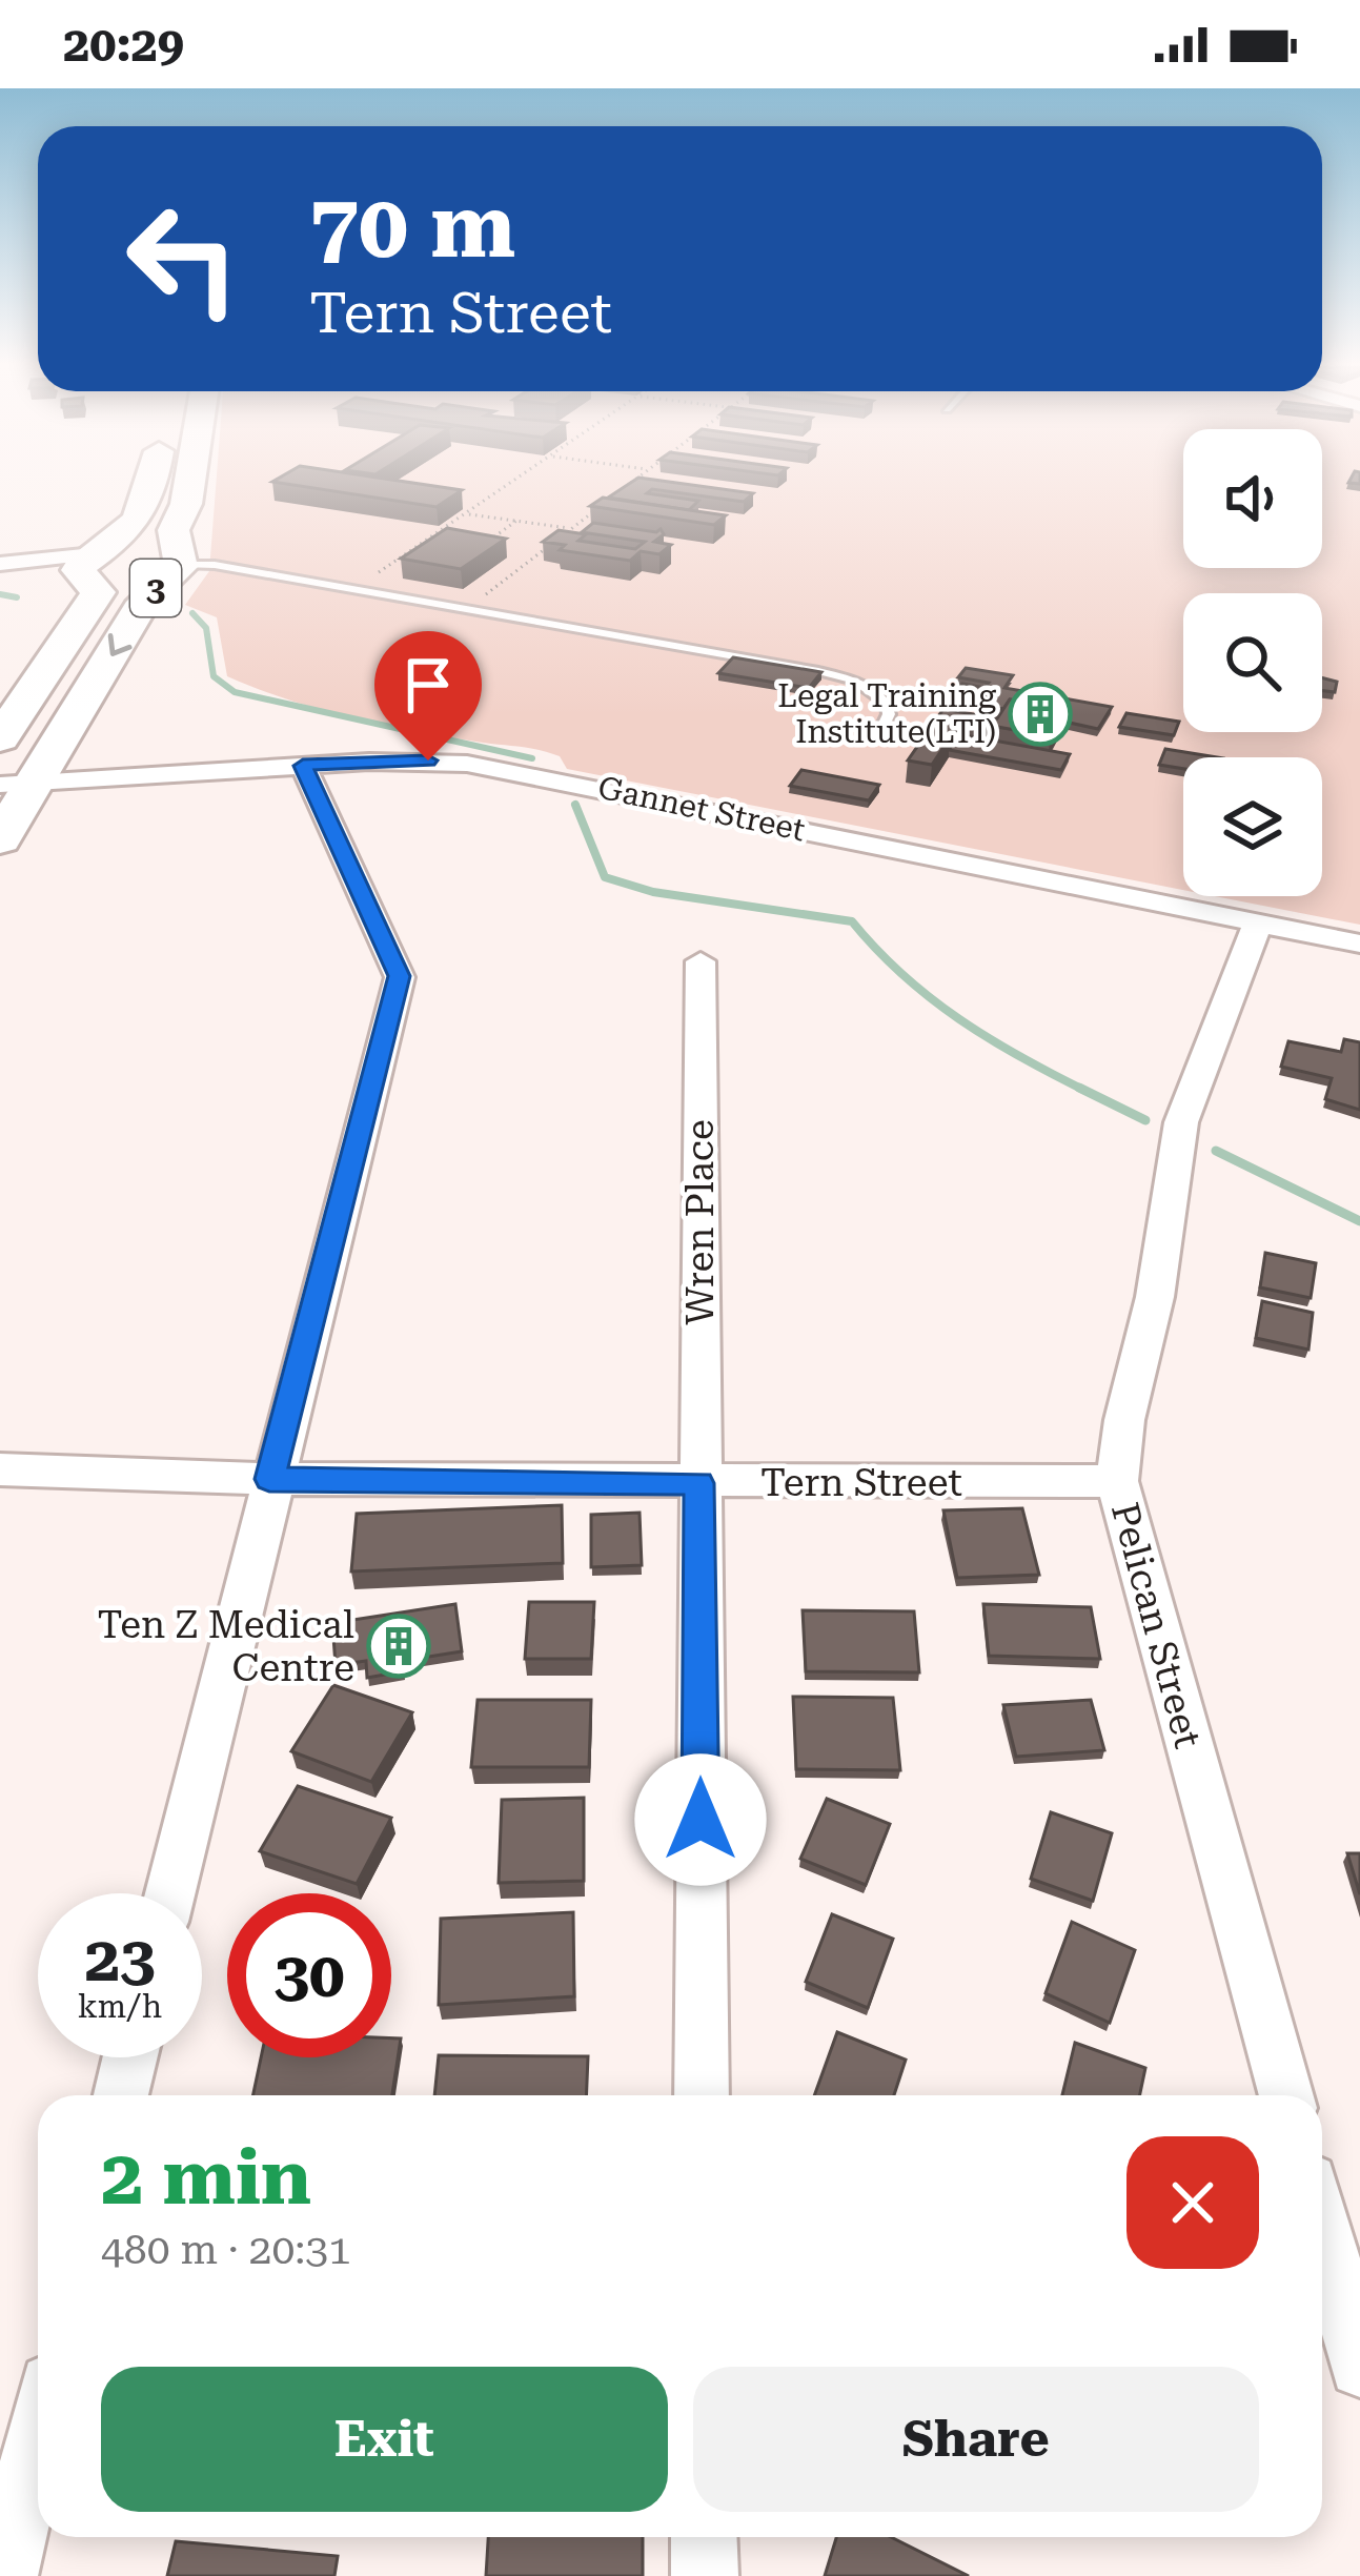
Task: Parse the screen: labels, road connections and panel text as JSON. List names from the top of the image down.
{
  "streets": {
    "highway": ["3"],
    "street": [
      "Gannet Street",
      "Wren Place",
      "Tern Street",
      "Pelican Street"
    ]
  },
  "crossings": [
    ["3", "Gannet Street"],
    ["Gannet Street", "Pelican Street"],
    ["Wren Place", "Tern Street"],
    ["Tern Street", "Pelican Street"]
  ],
  "places": {
    "building": ["Legal Training Institute(LTI)", "Ten Z Medical Centre"]
  },
  "page": {
    "status": "20:29",
    "turn": ["70 m", "Tern Street"],
    "speed": "23 km/h",
    "limit": "30",
    "heading": ["2 min", "480 m · 20:31"],
    "buttons": ["Exit", "Share"]
  }
}
